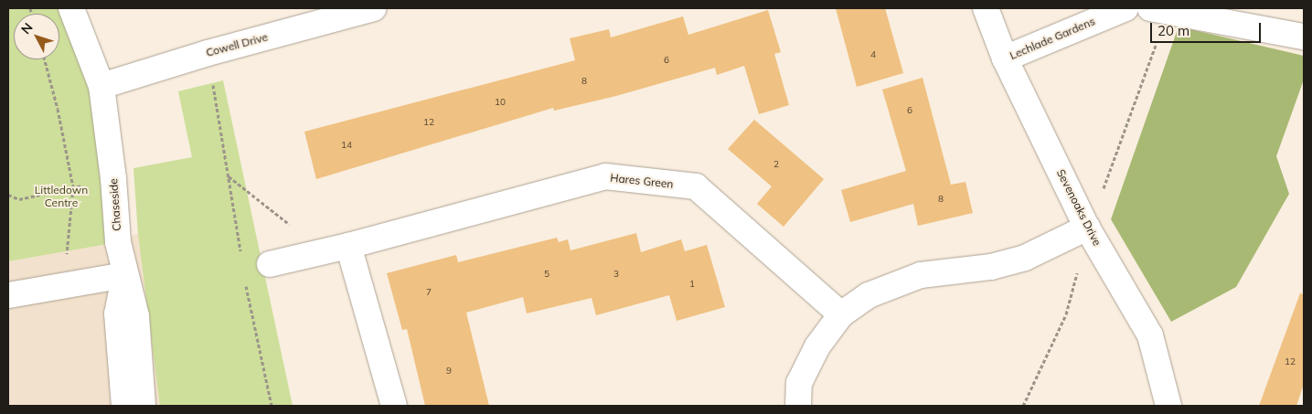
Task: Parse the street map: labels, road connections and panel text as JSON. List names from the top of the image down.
{
  "streets": {
    "street": [
      "Lechlade Gardens",
      "Cowell Drive",
      "Hares Green",
      "Chaseside",
      "Sevenoaks Drive"
    ]
  },
  "crossings": [
    ["Lechlade Gardens", "Sevenoaks Drive"],
    ["Cowell Drive", "Chaseside"]
  ],
  "parks": ["Littledown Centre"],
  "house_numbers": [
    "4",
    "6",
    "8",
    "10",
    "6",
    "12",
    "14",
    "2",
    "8",
    "5",
    "3",
    "1",
    "7",
    "12",
    "9"
  ],
  "scale_bar": "20 m",
  "north": "top left"
}
